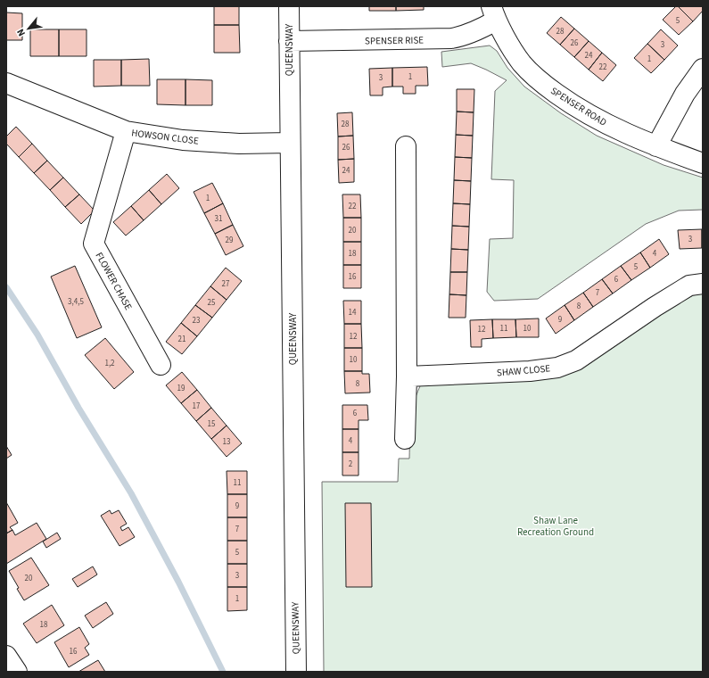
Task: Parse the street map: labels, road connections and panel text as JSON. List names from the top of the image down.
{
  "streets": {
    "street": [
      "SPENSER RISE",
      "QUEENSWAY",
      "SPENSER ROAD",
      "HOWSON CLOSE",
      "FLOWER CHASE",
      "SHAW CLOSE"
    ]
  },
  "crossings": [
    ["SPENSER RISE", "QUEENSWAY"],
    ["SPENSER RISE", "SPENSER ROAD"],
    ["QUEENSWAY", "HOWSON CLOSE"],
    ["HOWSON CLOSE", "FLOWER CHASE"]
  ],
  "parks": ["Shaw Lane Recreation Ground"],
  "house_numbers": [
    "5",
    "28",
    "26",
    "3",
    "24",
    "1",
    "22",
    "1",
    "3",
    "28",
    "26",
    "24",
    "1",
    "22",
    "31",
    "20",
    "3",
    "29",
    "18",
    "4",
    "5",
    "16",
    "6",
    "27",
    "7",
    "3,4,5",
    "25",
    "8",
    "14",
    "9",
    "23",
    "11",
    "10",
    "12",
    "12",
    "21",
    "10",
    "1,2",
    "8",
    "19",
    "17",
    "6",
    "15",
    "4",
    "13",
    "2",
    "11",
    "9",
    "7",
    "5",
    "3",
    "20",
    "1",
    "18",
    "16"
  ],
  "north": "bottom left"
}
